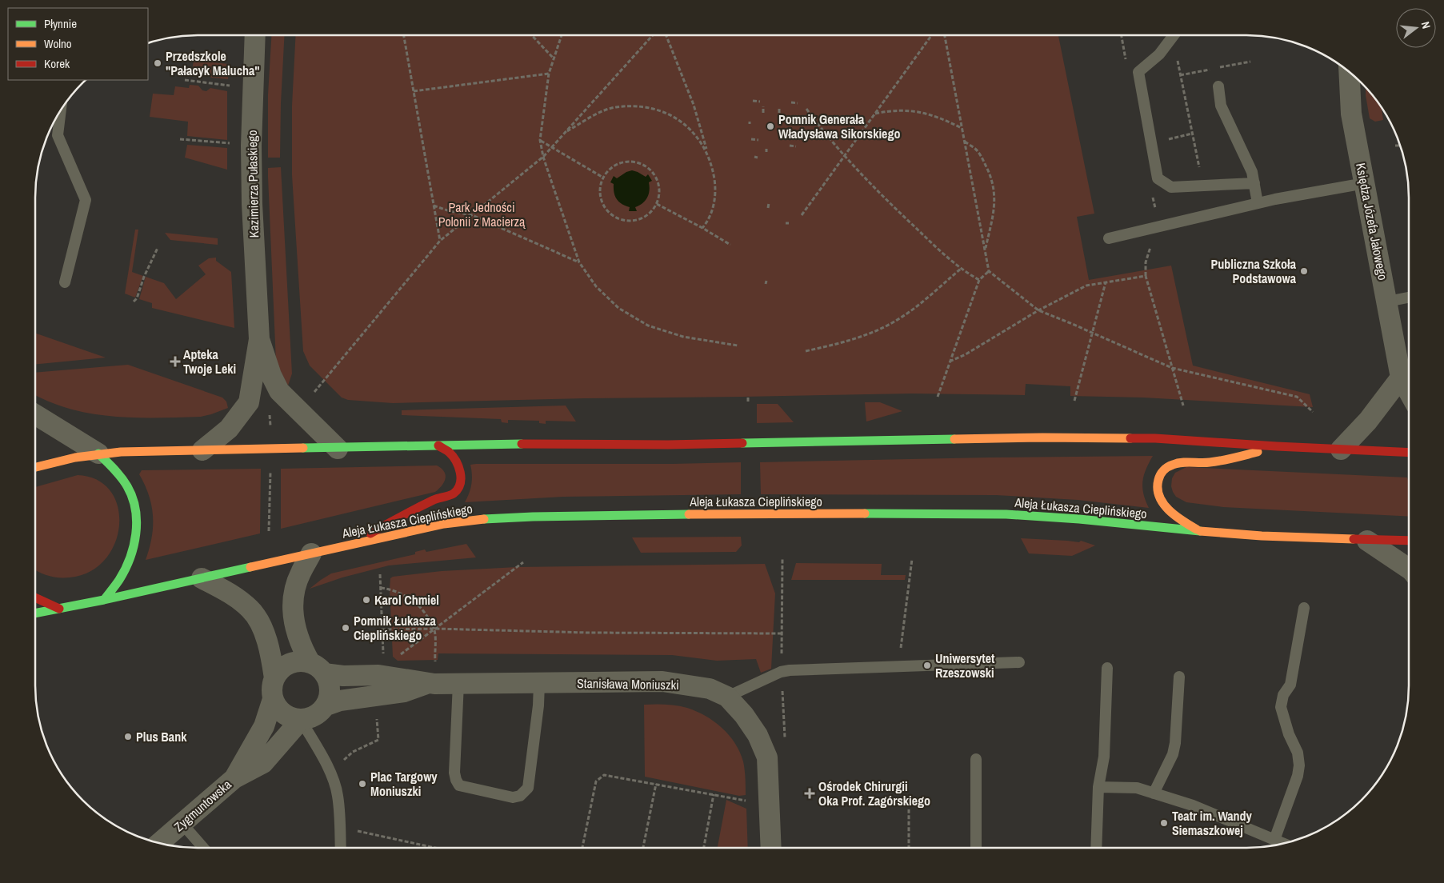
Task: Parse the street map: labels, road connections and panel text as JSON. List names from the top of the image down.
{
  "streets": {
    "main road": ["Aleja Łukasza Cieplińskiego"],
    "street": [
      "Kazimierza Pułaskiego",
      "Księdza Józefa Jałowego",
      "Stanisława Moniuszki",
      "Zygmuntowska"
    ]
  },
  "crossings": [
    ["Stanisława Moniuszki", "Zygmuntowska"]
  ],
  "parks": ["Park Jedności Polonii z Macierzą"],
  "places": {
    "other": [
      "Przedszkole \"Pałacyk Malucha\"",
      "Pomnik Generała Władysława Sikorskiego",
      "Publiczna Szkoła Podstawowa",
      "Karol Chmiel",
      "Pomnik Łukasza Cieplińskiego",
      "Uniwersytet Rzeszowski",
      "Plus Bank",
      "Plac Targowy Moniuszki",
      "Teatr im. Wandy Siemaszkowej"
    ],
    "health": ["Apteka Twoje Leki", "Ośrodek Chirurgii Oka Prof. Zagórskiego"]
  },
  "legend": ["Płynnie", "Wolno", "Korek"],
  "north": "right"
}
